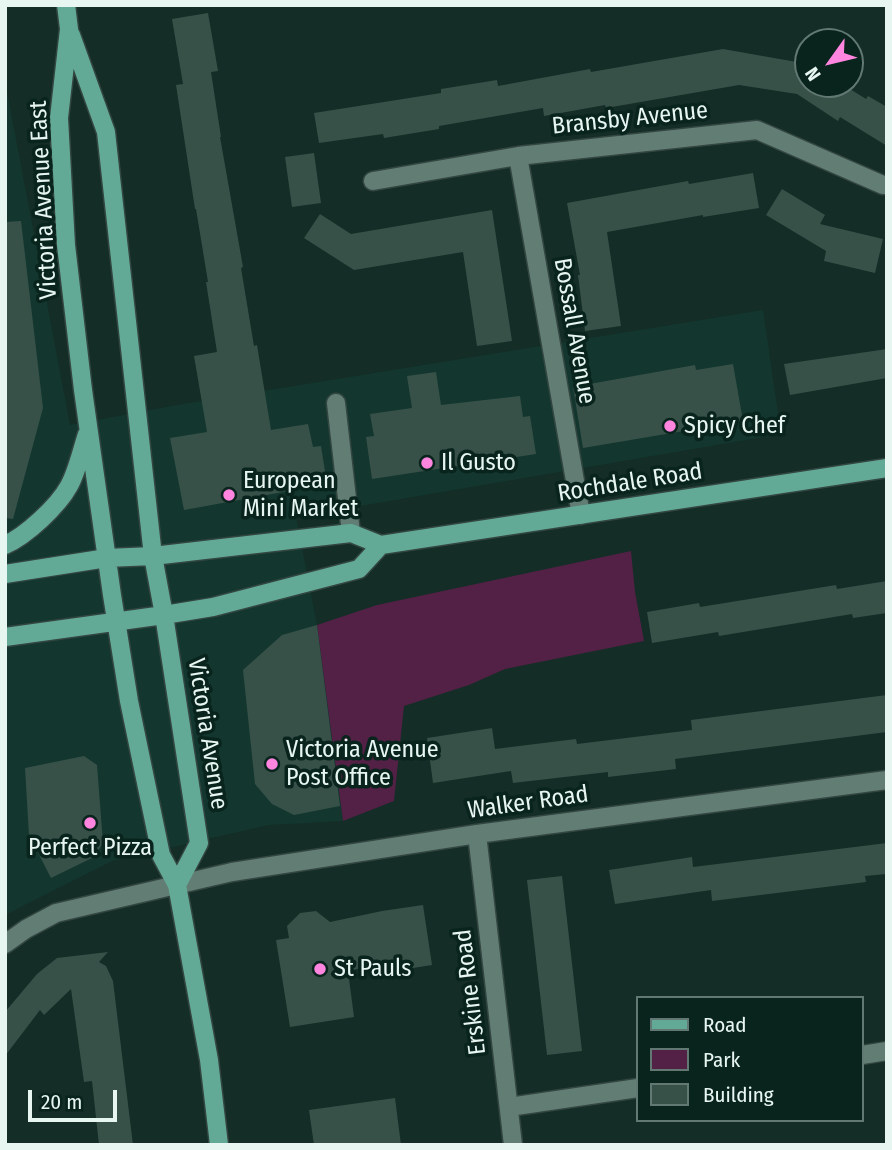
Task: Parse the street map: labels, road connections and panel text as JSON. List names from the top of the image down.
{
  "streets": {
    "main road": ["Victoria Avenue East", "Rochdale Road", "Victoria Avenue"],
    "street": [
      "Bransby Avenue",
      "Bossall Avenue",
      "Walker Road",
      "Erskine Road"
    ]
  },
  "crossings": [
    ["Bransby Avenue", "Bossall Avenue"],
    ["Bossall Avenue", "Rochdale Road"],
    ["Victoria Avenue", "Walker Road"],
    ["Walker Road", "Erskine Road"]
  ],
  "places": [
    "Spicy Chef",
    "Il Gusto",
    "European Mini Market",
    "Victoria Avenue Post Office",
    "Perfect Pizza",
    "St Pauls"
  ],
  "legend": ["Road", "Park", "Building"],
  "scale_bar": "20 m",
  "north": "bottom left"
}
